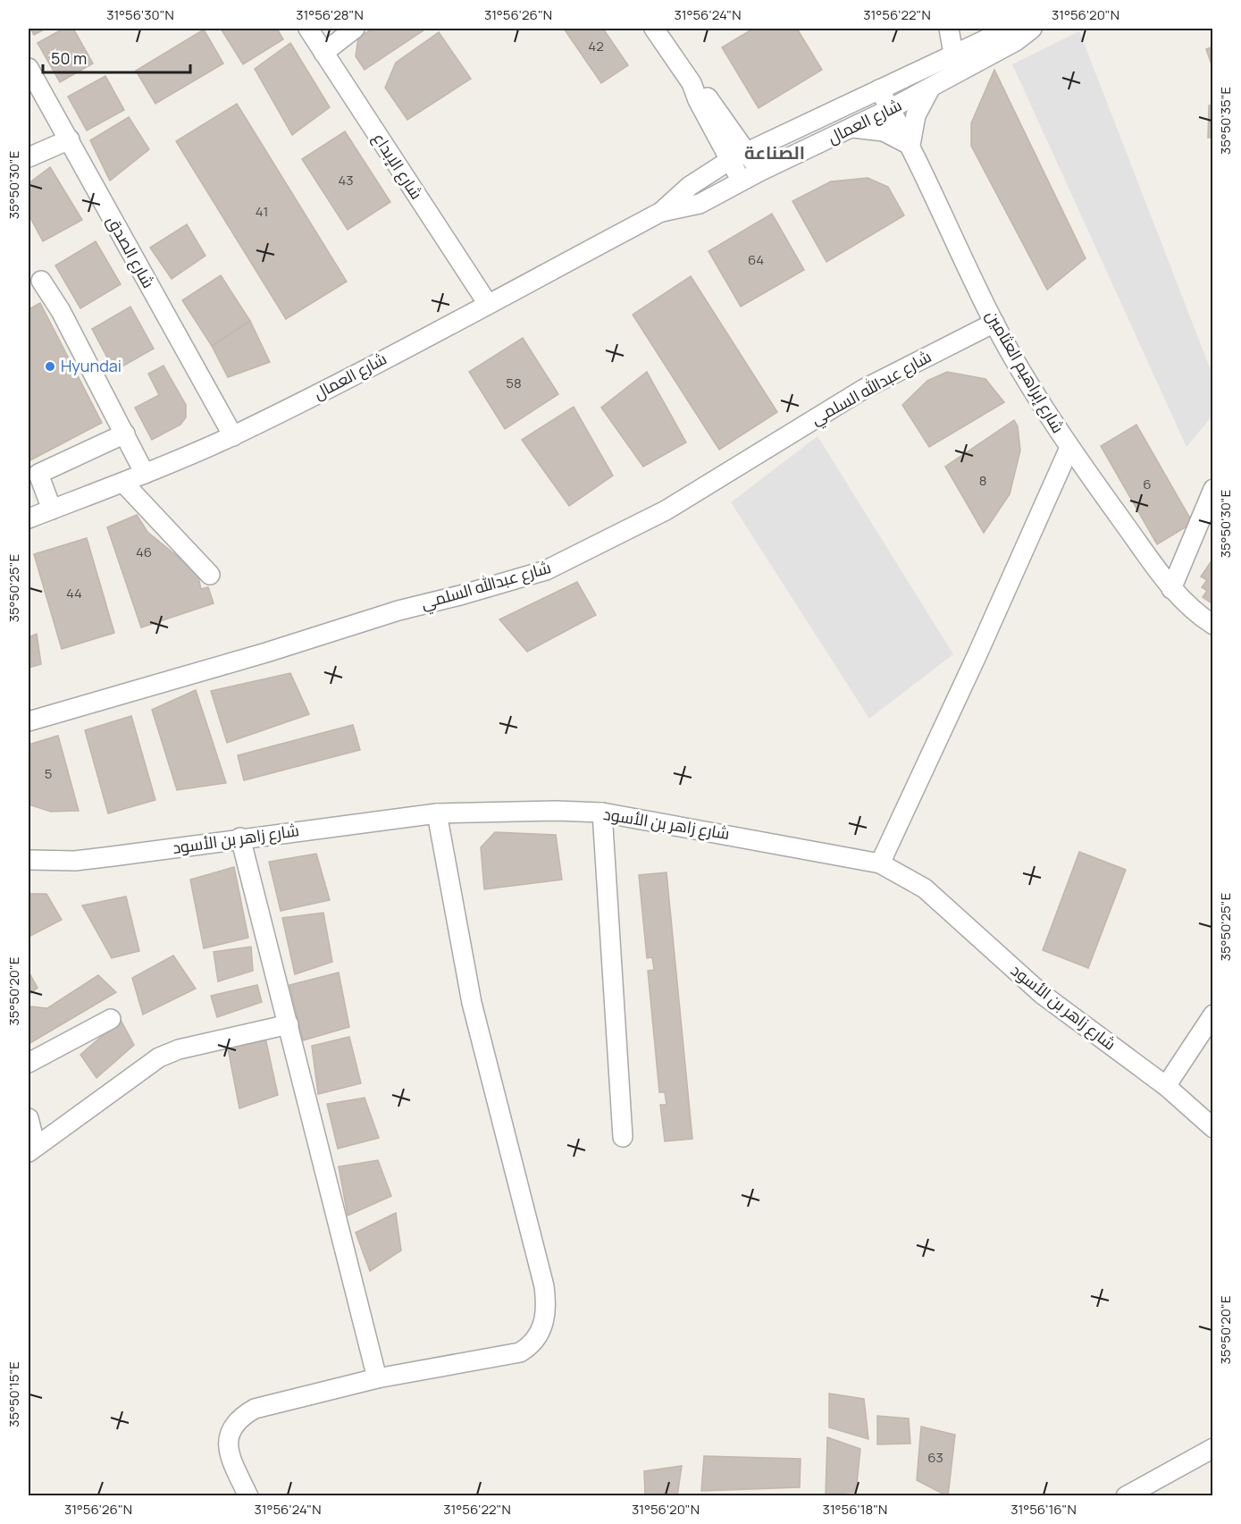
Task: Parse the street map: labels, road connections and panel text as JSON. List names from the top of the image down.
{
  "streets": {
    "street": [
      "شارع العمال",
      "شارع الإبداع",
      "شارع الصدق",
      "شارع إبراهيم العثامين",
      "شارع عبدالله السلمي",
      "شارع زاهر بن الأسود"
    ]
  },
  "crossings": [
    ["شارع العمال", "شارع الإبداع"],
    ["شارع العمال", "شارع الصدق"],
    ["شارع العمال", "شارع إبراهيم العثامين"],
    ["شارع إبراهيم العثامين", "شارع عبدالله السلمي"]
  ],
  "districts": ["الصناعة"],
  "places": ["Hyundai"],
  "house_numbers": [
    "42",
    "43",
    "41",
    "64",
    "58",
    "8",
    "6",
    "46",
    "44",
    "5",
    "63"
  ],
  "scale_bar": "50 m",
  "coordinates": [
    "31°56'30\"N",
    "31°56'28\"N",
    "31°56'26\"N",
    "31°56'24\"N",
    "31°56'22\"N",
    "31°56'20\"N",
    "35°50'35\"E",
    "35°50'30\"E",
    "35°50'25\"E",
    "35°50'20\"E",
    "35°50'15\"E",
    "31°56'18\"N",
    "31°56'16\"N"
  ]
}
